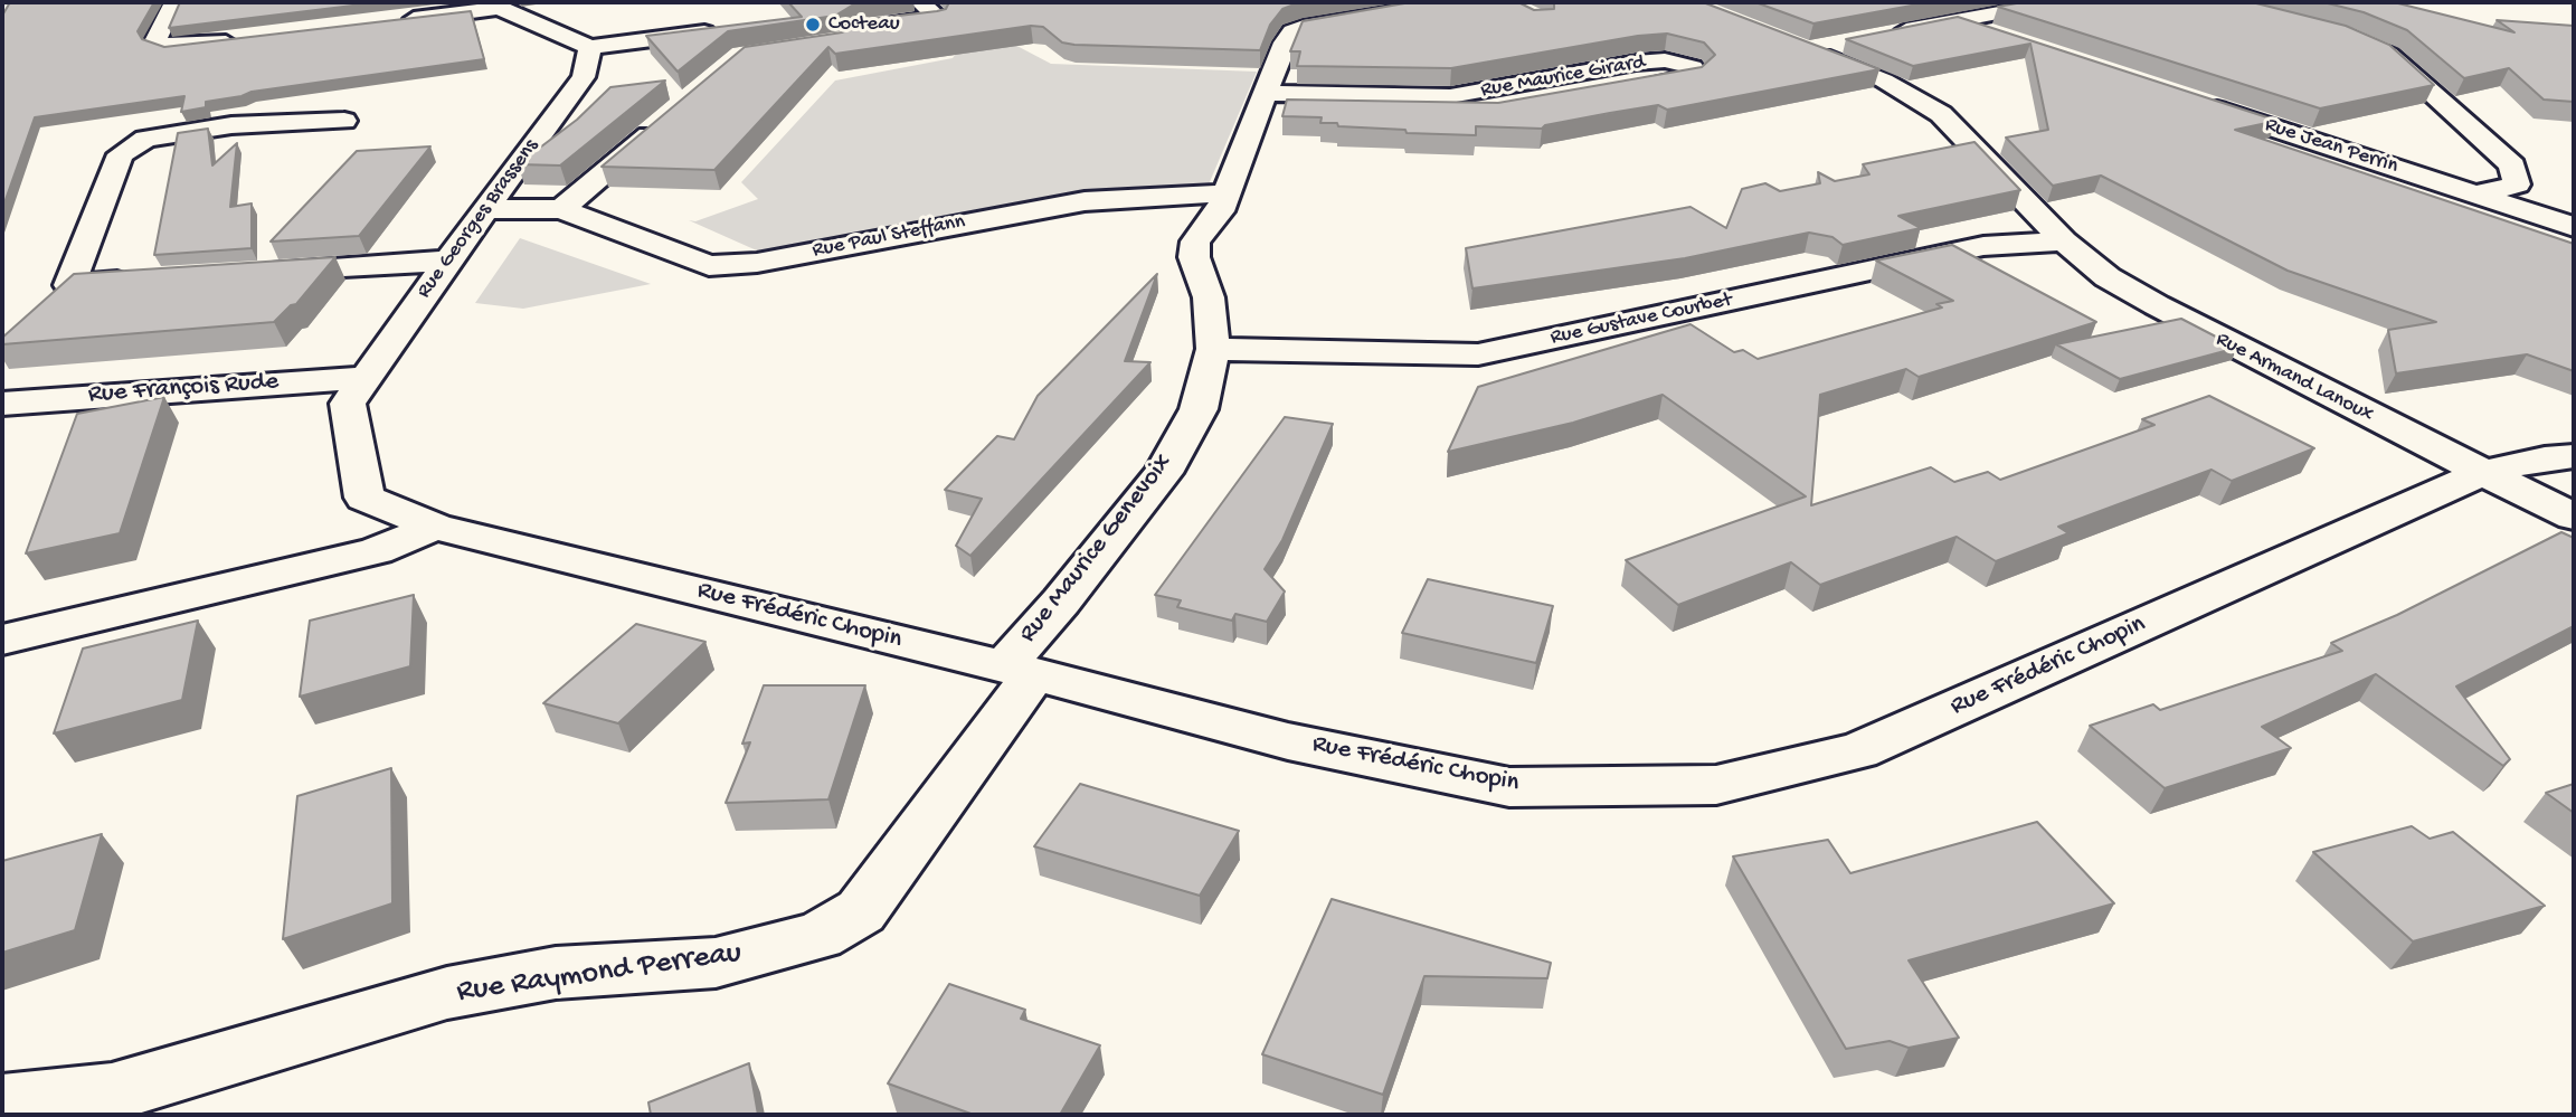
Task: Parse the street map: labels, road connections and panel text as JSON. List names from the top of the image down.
{
  "streets": {
    "street": [
      "Rue Maurice Girard",
      "Rue Jean Perrin",
      "Rue Georges Brassens",
      "Rue Paul Steffann",
      "Rue Gustave Courbet",
      "Rue Armand Lanoux",
      "Rue François Rude",
      "Rue Maurice Genevoix",
      "Rue Frédéric Chopin",
      "Rue Raymond Perreau"
    ]
  },
  "crossings": [
    ["Rue Maurice Girard", "Rue Maurice Genevoix"],
    ["Rue Georges Brassens", "Rue Paul Steffann"],
    ["Rue Georges Brassens", "Rue François Rude"],
    ["Rue Georges Brassens", "Rue Frédéric Chopin"],
    ["Rue Paul Steffann", "Rue Maurice Genevoix"],
    ["Rue Gustave Courbet", "Rue Armand Lanoux"],
    ["Rue Gustave Courbet", "Rue Maurice Genevoix"],
    ["Rue Armand Lanoux", "Rue Frédéric Chopin"],
    ["Rue Maurice Genevoix", "Rue Frédéric Chopin"],
    ["Rue Maurice Genevoix", "Rue Raymond Perreau"],
    ["Rue Frédéric Chopin", "Rue Raymond Perreau"]
  ],
  "places": ["Cocteau"]
}
